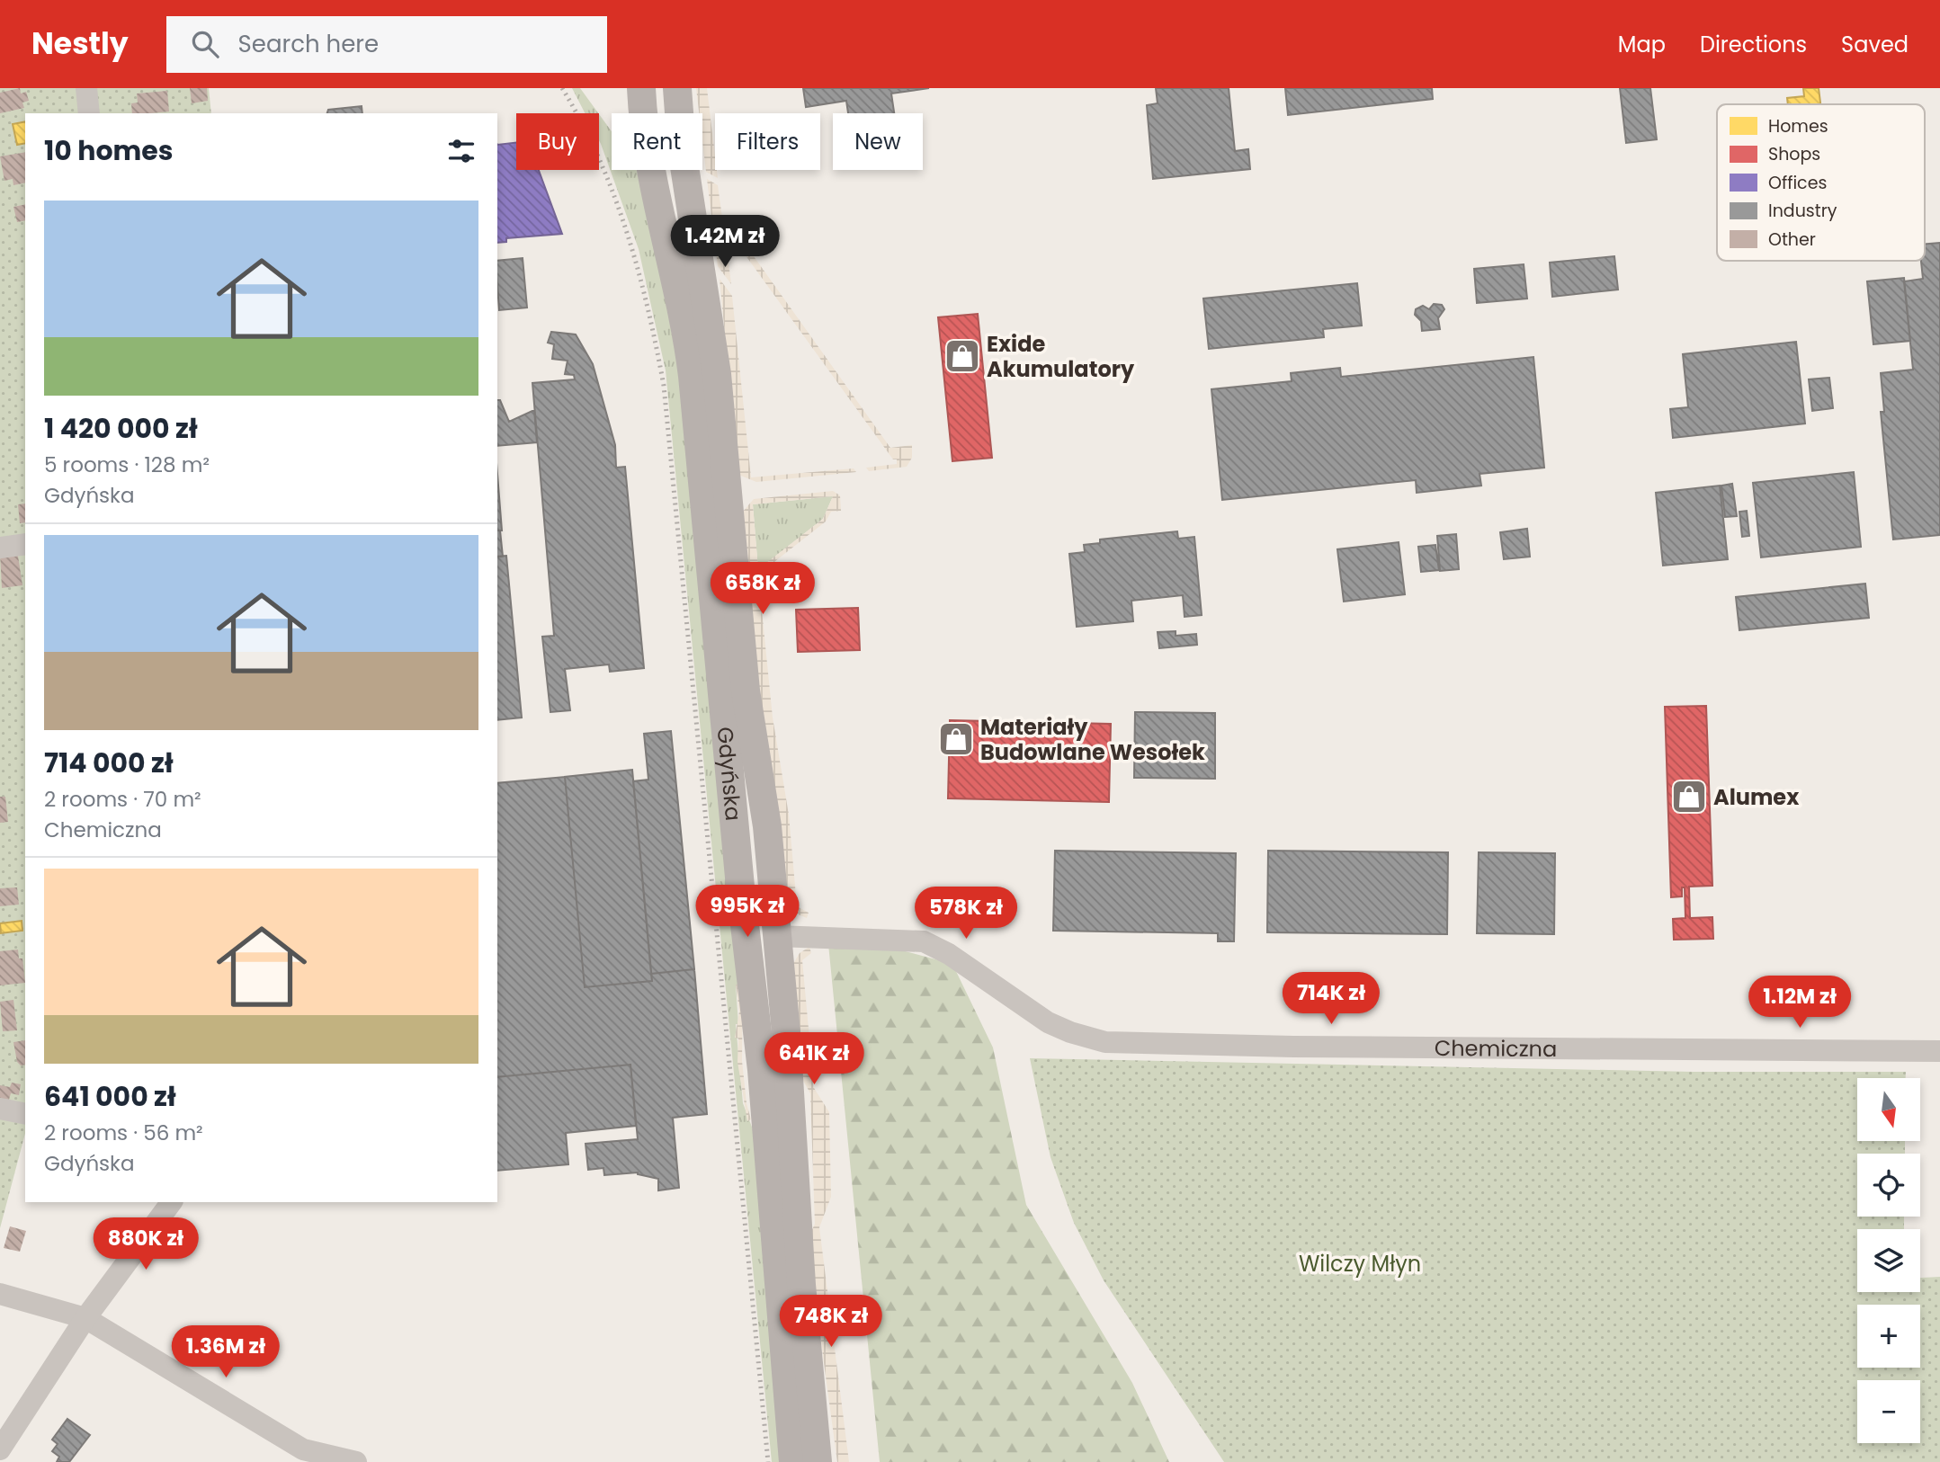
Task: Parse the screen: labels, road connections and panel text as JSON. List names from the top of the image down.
{
  "streets": {
    "main road": ["Gdyńska"],
    "street": ["Chemiczna"]
  },
  "crossings": [
    ["Gdyńska", "Chemiczna"]
  ],
  "parks": ["Wilczy Młyn"],
  "places": {
    "shop": ["Exide Akumulatory", "Materiały Budowlane Wesołek", "Alumex"]
  },
  "legend": [
    "Homes",
    "Shops",
    "Offices",
    "Industry",
    "Other"
  ],
  "north": "bottom",
  "page": {
    "header": "Nestly",
    "search": "Search here",
    "nav": ["Map", "Directions", "Saved"],
    "chip": [
      "Buy",
      "Rent",
      "Filters",
      "New"
    ],
    "heading": "10 homes",
    "list": [
      {
        "name": "1 420 000 zł",
        "note": "5 rooms · 128 m² · Gdyńska"
      },
      {
        "name": "714 000 zł",
        "note": "2 rooms · 70 m² · Chemiczna"
      },
      {
        "name": "641 000 zł",
        "note": "2 rooms · 56 m² · Gdyńska"
      }
    ],
    "price": [
      "1.42M zł",
      "658K zł",
      "995K zł",
      "578K zł",
      "714K zł",
      "1.12M zł",
      "641K zł",
      "880K zł",
      "748K zł",
      "1.36M zł"
    ],
    "map_buttons": ["+", "−"]
  }
}
